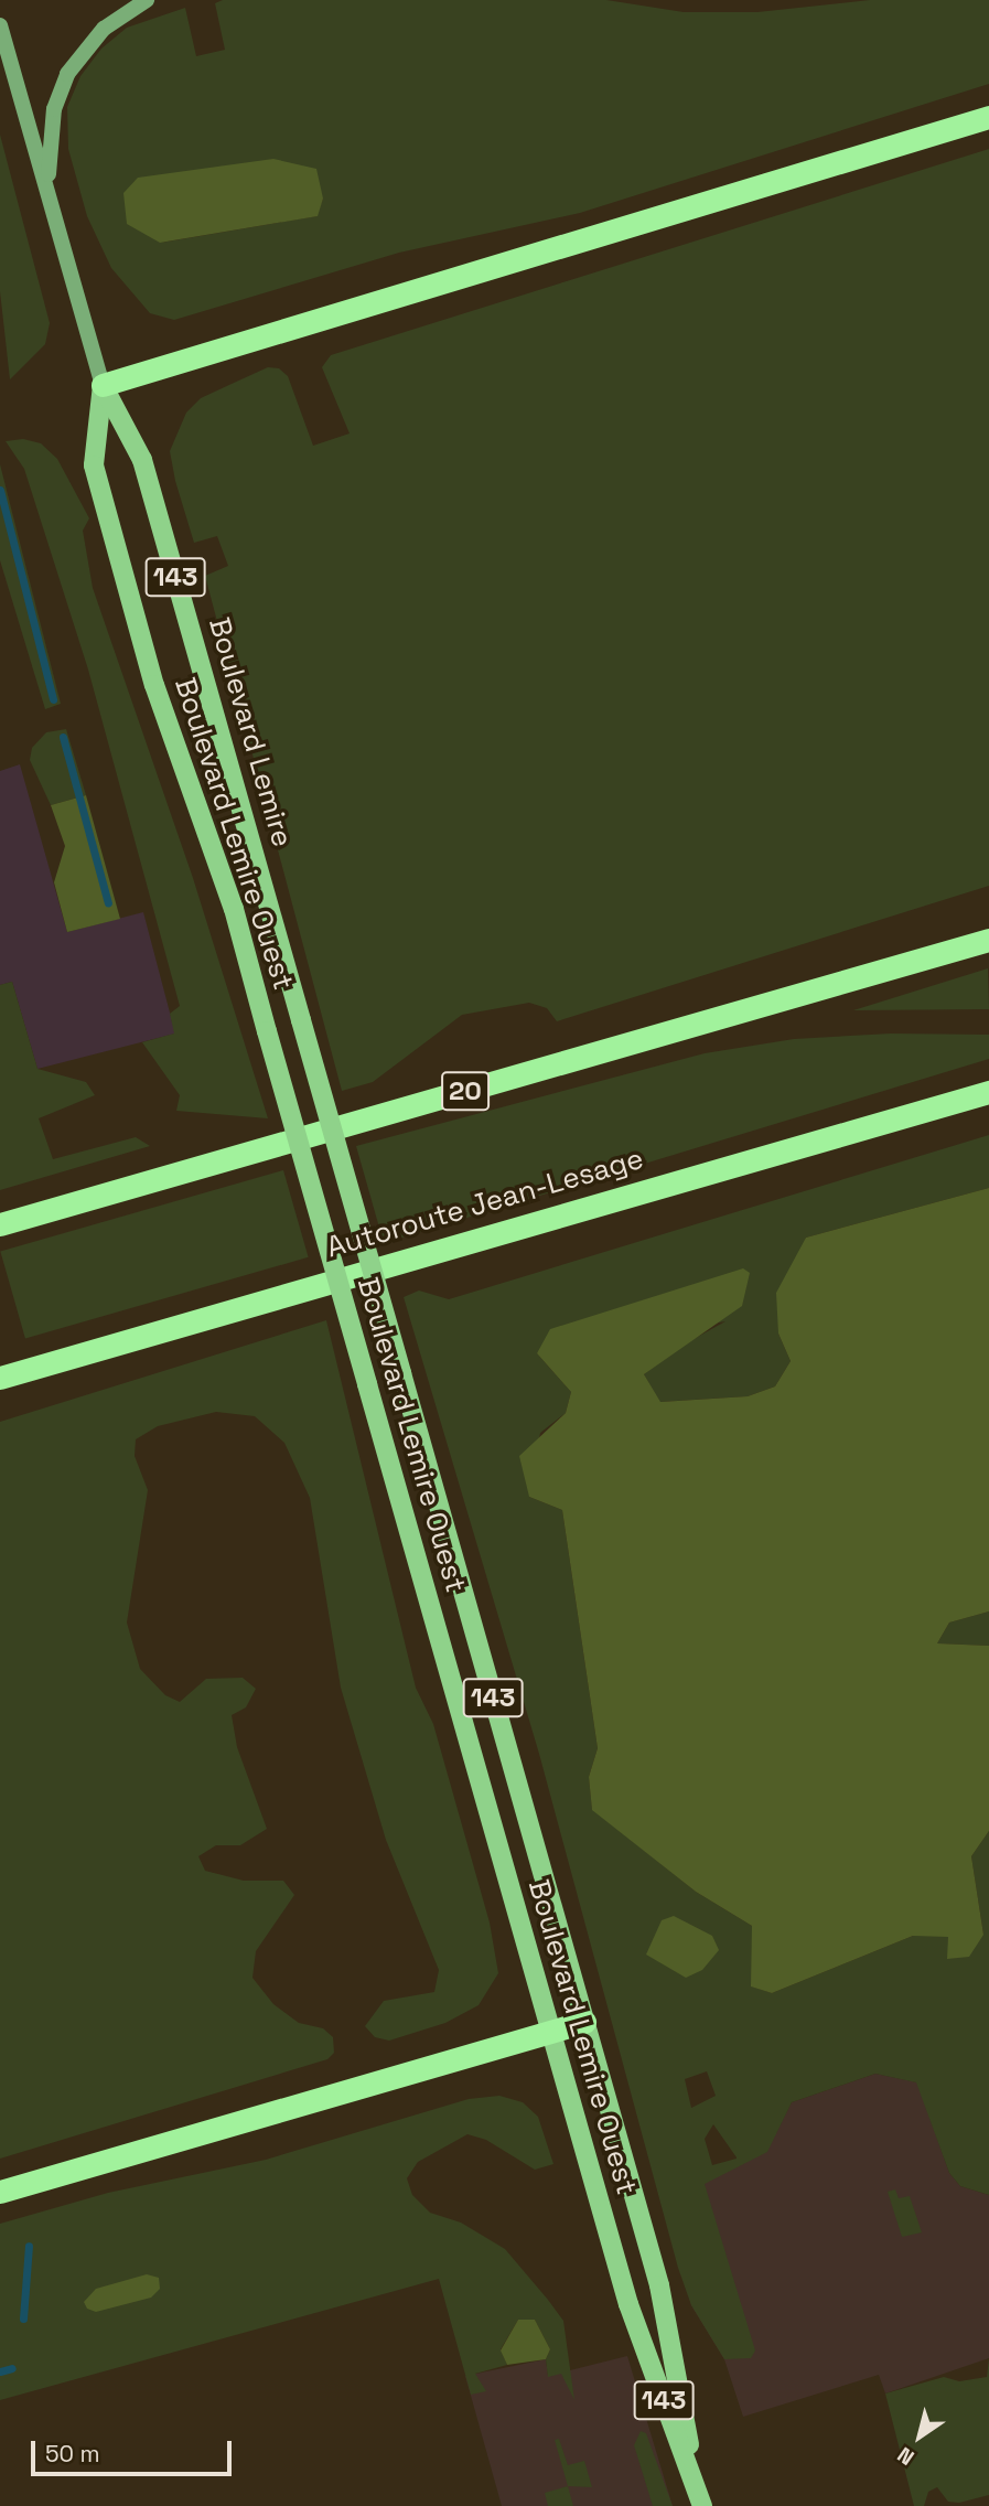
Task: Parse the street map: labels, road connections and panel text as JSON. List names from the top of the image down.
{
  "streets": {
    "highway": ["20", "Autoroute Jean-Lesage"],
    "main road": ["143", "Boulevard Lemire", "Boulevard Lemire Ouest"]
  },
  "crossings": [
    ["Boulevard Lemire", "Boulevard Lemire Ouest"]
  ],
  "scale_bar": "50 m",
  "north": "bottom left"
}
